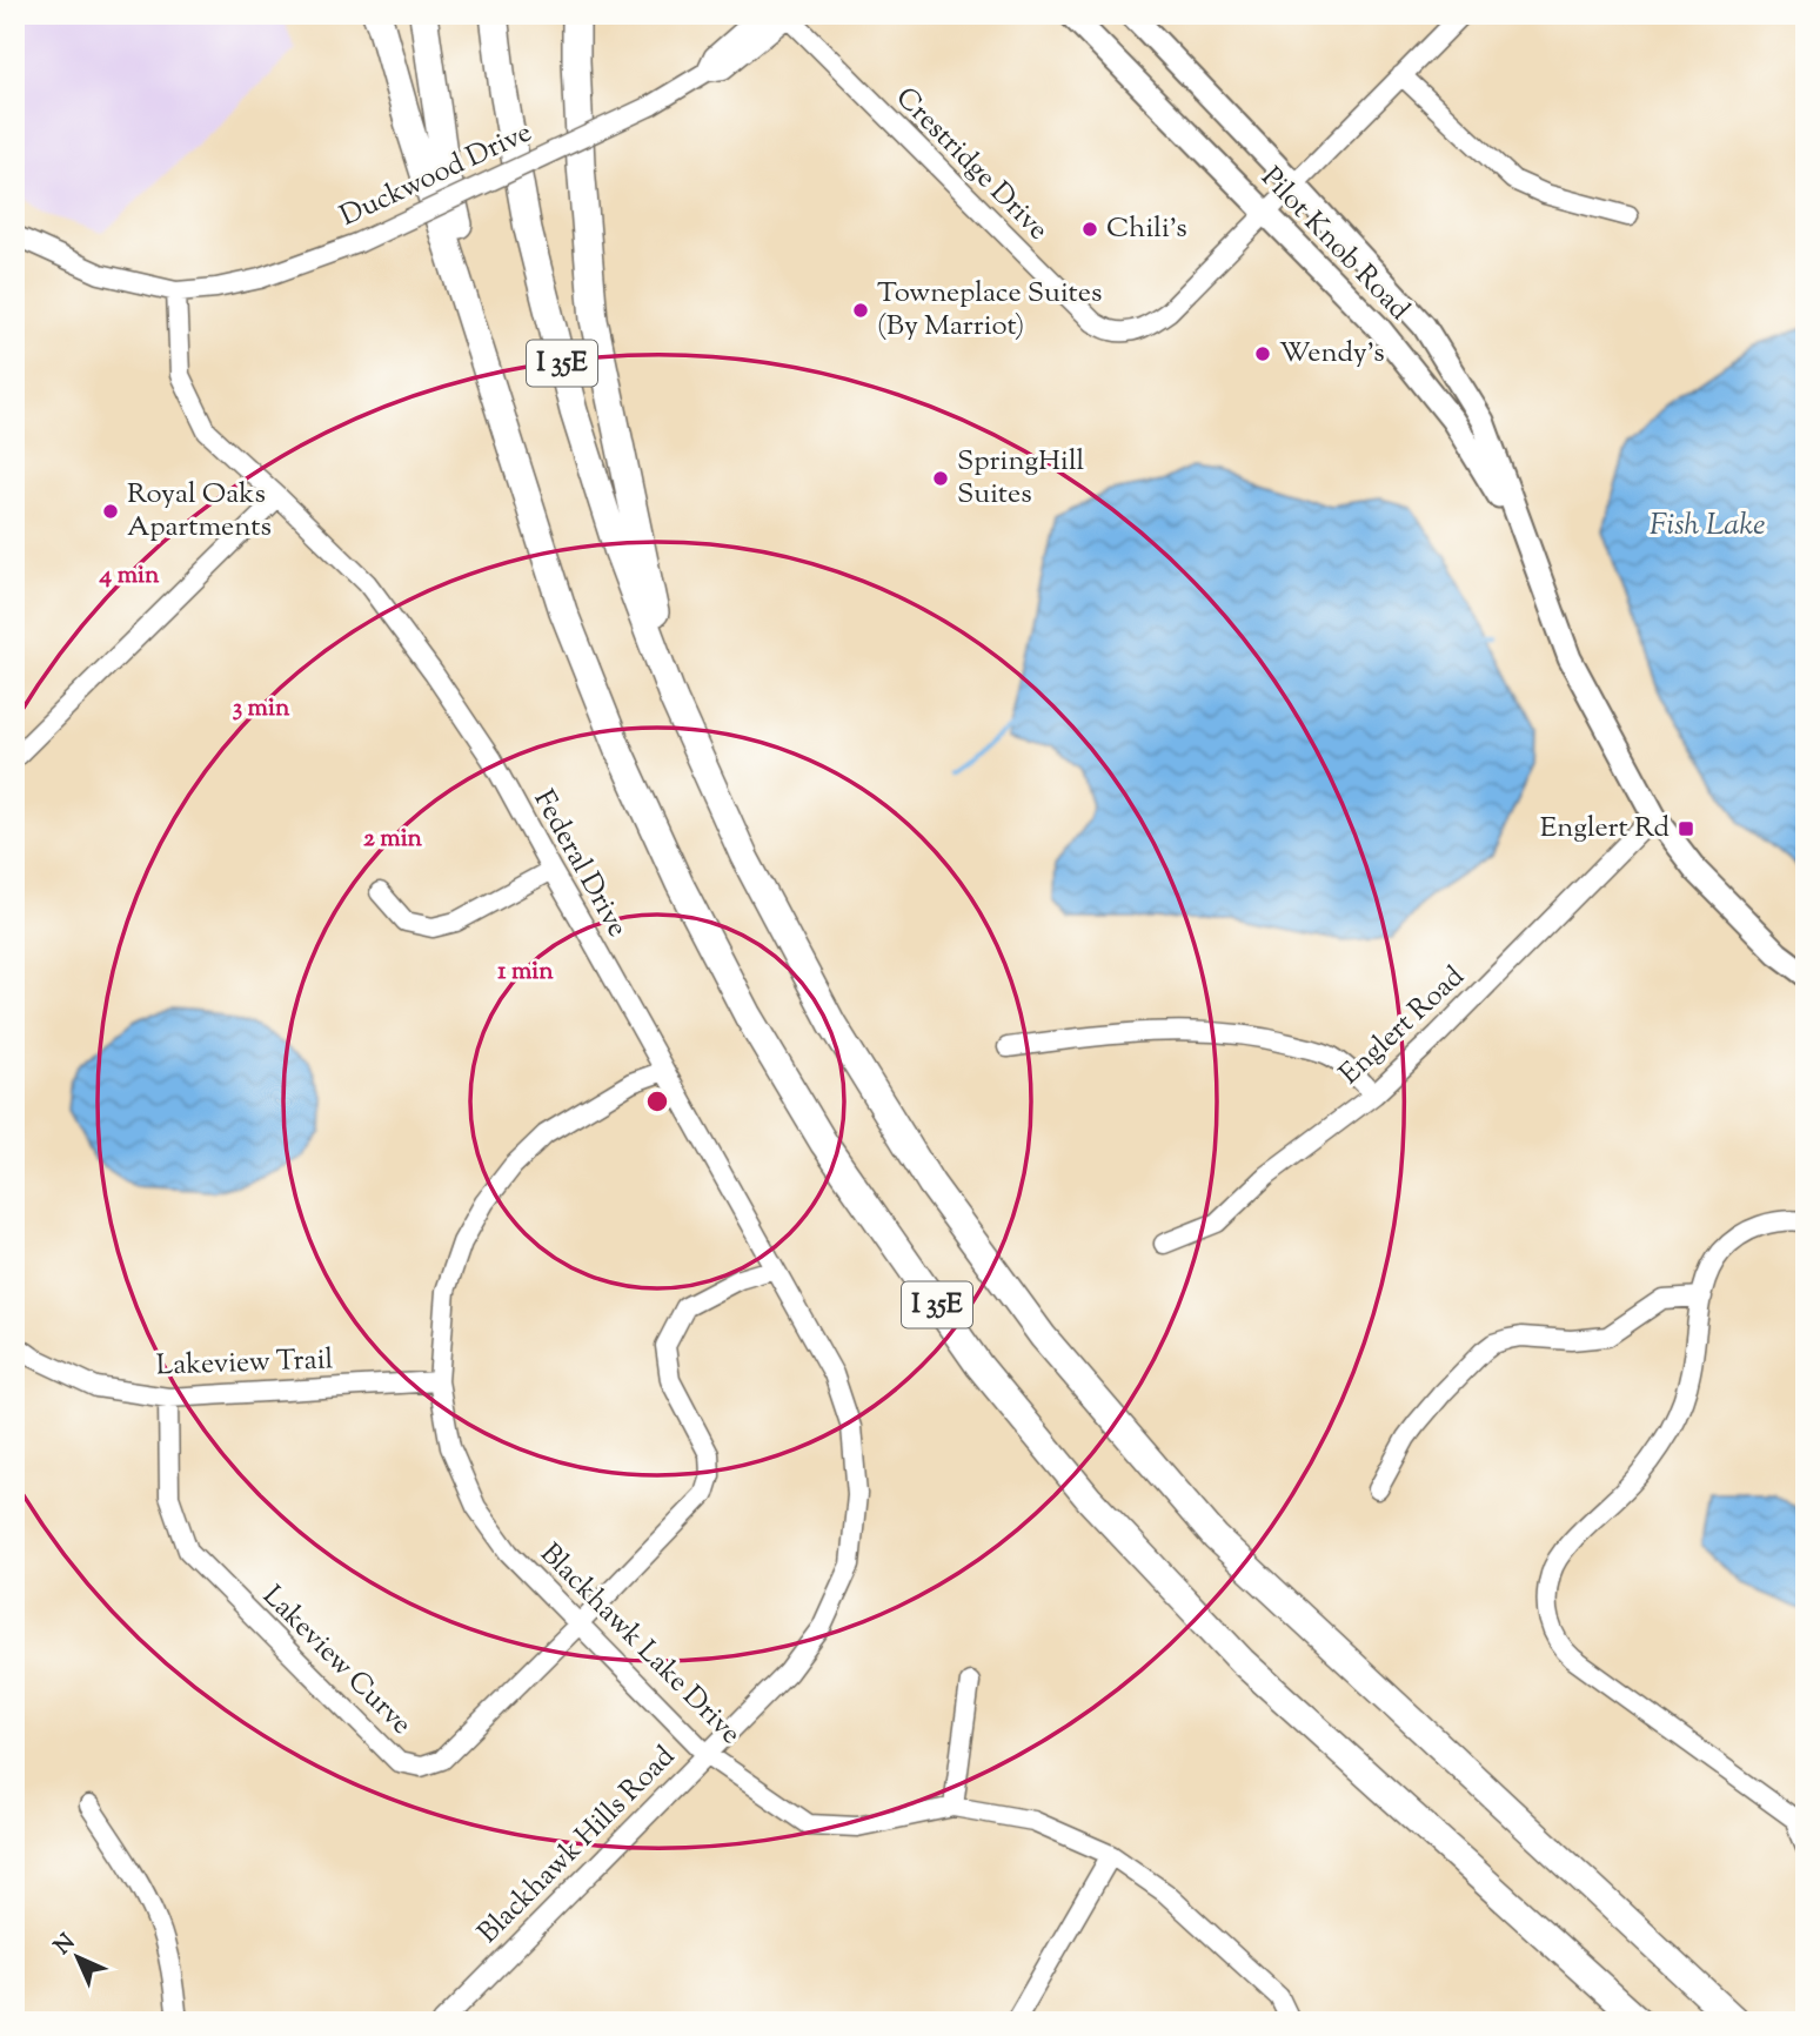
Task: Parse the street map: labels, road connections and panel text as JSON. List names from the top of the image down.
{
  "streets": {
    "highway": ["I 35E"],
    "main road": ["Pilot Knob Road"],
    "street": [
      "Crestridge Drive",
      "Duckwood Drive",
      "Federal Drive",
      "Englert Road",
      "Lakeview Trail",
      "Blackhawk Lake Drive",
      "Lakeview Curve",
      "Blackhawk Hills Road"
    ]
  },
  "crossings": [
    ["Crestridge Drive", "Duckwood Drive"],
    ["Crestridge Drive", "Pilot Knob Road"],
    ["Duckwood Drive", "Federal Drive"],
    ["Pilot Knob Road", "Englert Road"],
    ["Federal Drive", "Blackhawk Lake Drive"],
    ["Federal Drive", "Lakeview Curve"],
    ["Federal Drive", "Blackhawk Hills Road"],
    ["Lakeview Trail", "Blackhawk Lake Drive"],
    ["Lakeview Trail", "Lakeview Curve"],
    ["Blackhawk Lake Drive", "Lakeview Curve"],
    ["Blackhawk Lake Drive", "Blackhawk Hills Road"]
  ],
  "water": ["Fish Lake"],
  "places": {
    "other": [
      "Chili's",
      "Towneplace Suites (By Marriot)",
      "Wendy's",
      "SpringHill Suites",
      "Royal Oaks Apartments"
    ],
    "transit": ["Englert Rd"]
  },
  "north": "top left",
  "rings": [
    "4 min",
    "3 min",
    "2 min",
    "1 min"
  ]
}
